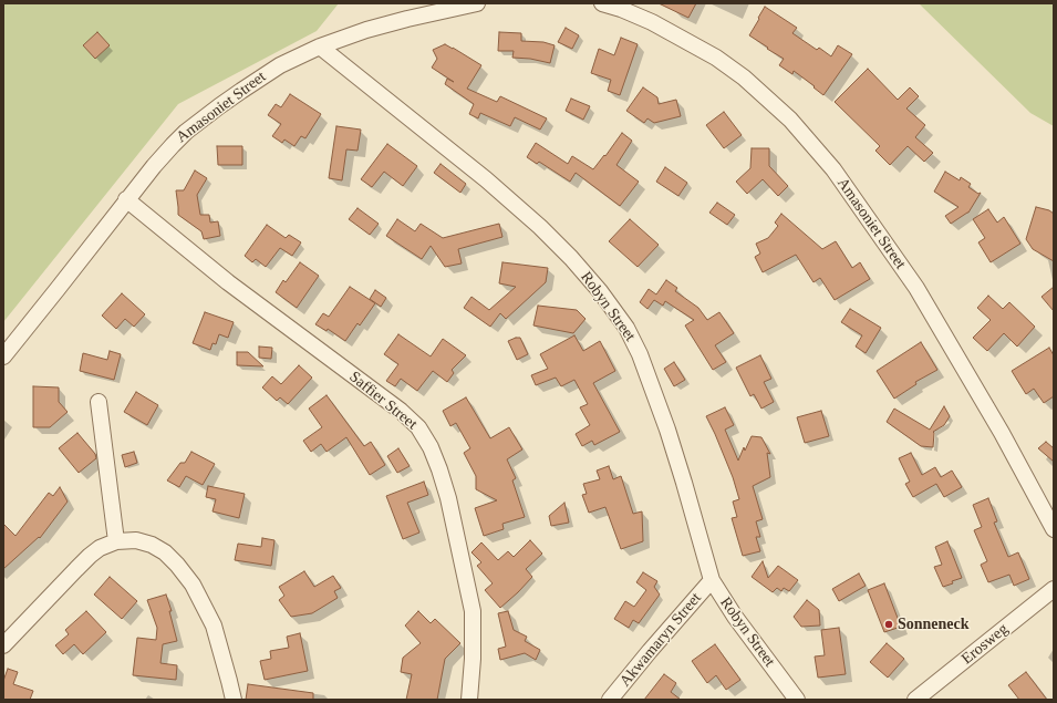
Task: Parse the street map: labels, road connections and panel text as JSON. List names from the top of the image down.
{
  "streets": {
    "street": [
      "Amasoniet Street",
      "Robyn Street",
      "Saffier Street",
      "Akwamaryn Street",
      "Erosweg"
    ]
  },
  "crossings": [
    ["Amasoniet Street", "Robyn Street"],
    ["Amasoniet Street", "Saffier Street"],
    ["Robyn Street", "Akwamaryn Street"]
  ],
  "places": ["Sonneneck"]
}
